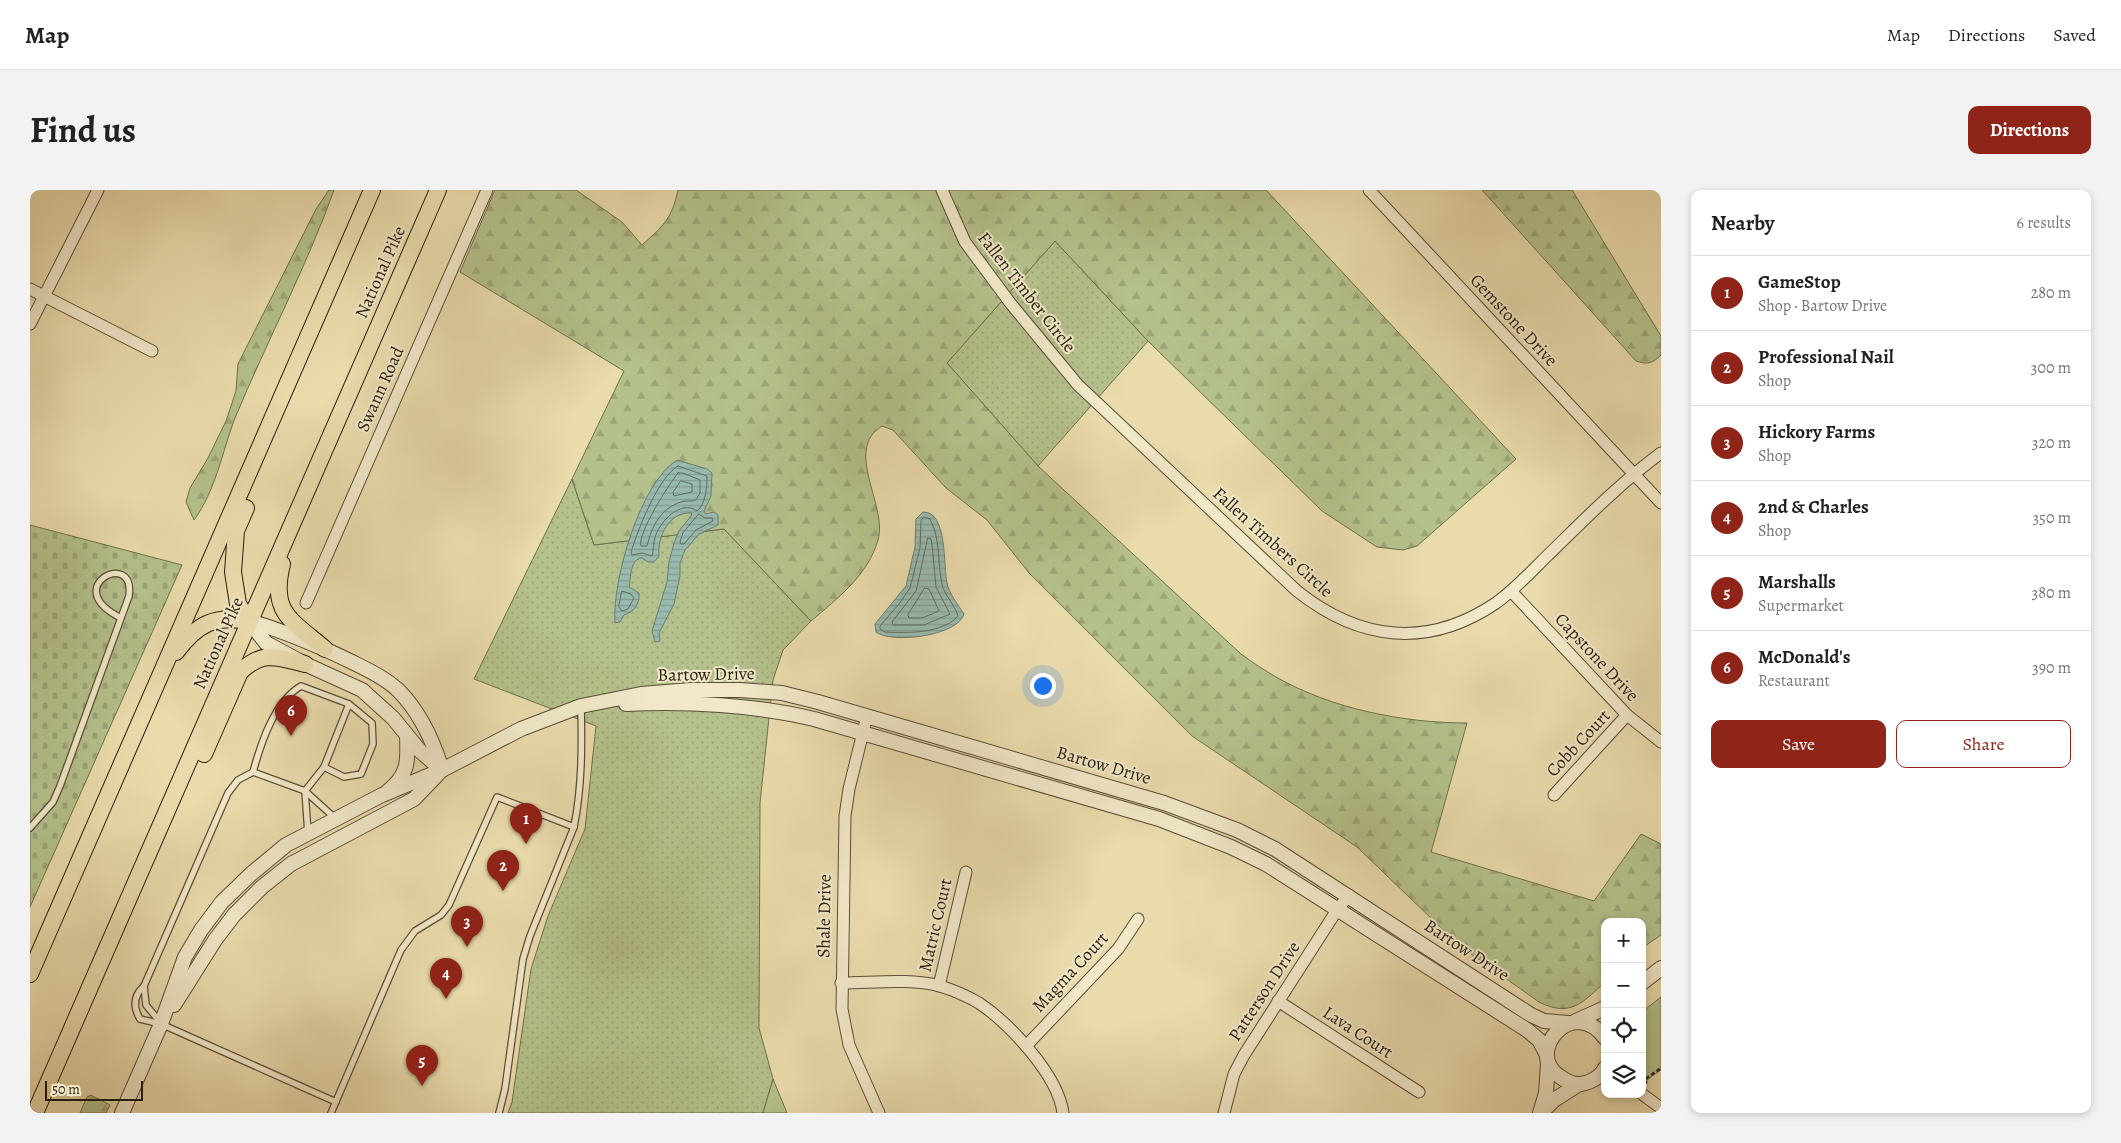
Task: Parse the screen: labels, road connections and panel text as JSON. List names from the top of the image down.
{
  "streets": {
    "main road": ["National Pike"],
    "street": [
      "Fallen Timber Circle",
      "Gemstone Drive",
      "Swann Road",
      "Fallen Timbers Circle",
      "Capstone Drive",
      "Bartow Drive",
      "Cobb Court",
      "Shale Drive",
      "Matric Court",
      "Magma Court",
      "Patterson Drive",
      "Lava Court"
    ]
  },
  "crossings": [
    ["Fallen Timber Circle", "Fallen Timbers Circle"],
    ["Gemstone Drive", "Fallen Timbers Circle"],
    ["Fallen Timbers Circle", "Capstone Drive"],
    ["Capstone Drive", "Cobb Court"],
    ["Bartow Drive", "Shale Drive"],
    ["Bartow Drive", "Patterson Drive"],
    ["Patterson Drive", "Lava Court"]
  ],
  "scale_bar": "50 m",
  "page": {
    "header": "Map",
    "nav": ["Map", "Directions", "Saved"],
    "title": "Find us",
    "buttons": [
      "Directions",
      ["Save", "Share"]
    ],
    "heading": ["Nearby", "6 results"],
    "list": [
      {
        "mark": "1",
        "name": "GameStop",
        "note": "Shop · Bartow Drive",
        "value": "280 m"
      },
      {
        "mark": "2",
        "name": "Professional Nail",
        "note": "Shop",
        "value": "300 m"
      },
      {
        "mark": "3",
        "name": "Hickory Farms",
        "note": "Shop",
        "value": "320 m"
      },
      {
        "mark": "4",
        "name": "2nd & Charles",
        "note": "Shop",
        "value": "350 m"
      },
      {
        "mark": "5",
        "name": "Marshalls",
        "note": "Supermarket",
        "value": "380 m"
      },
      {
        "mark": "6",
        "name": "McDonald's",
        "note": "Restaurant",
        "value": "390 m"
      }
    ],
    "pins": [
      "6",
      "1",
      "2",
      "3",
      "4",
      "5"
    ],
    "map_buttons": ["+", "−"],
    "scale": "50 m"
  }
}
